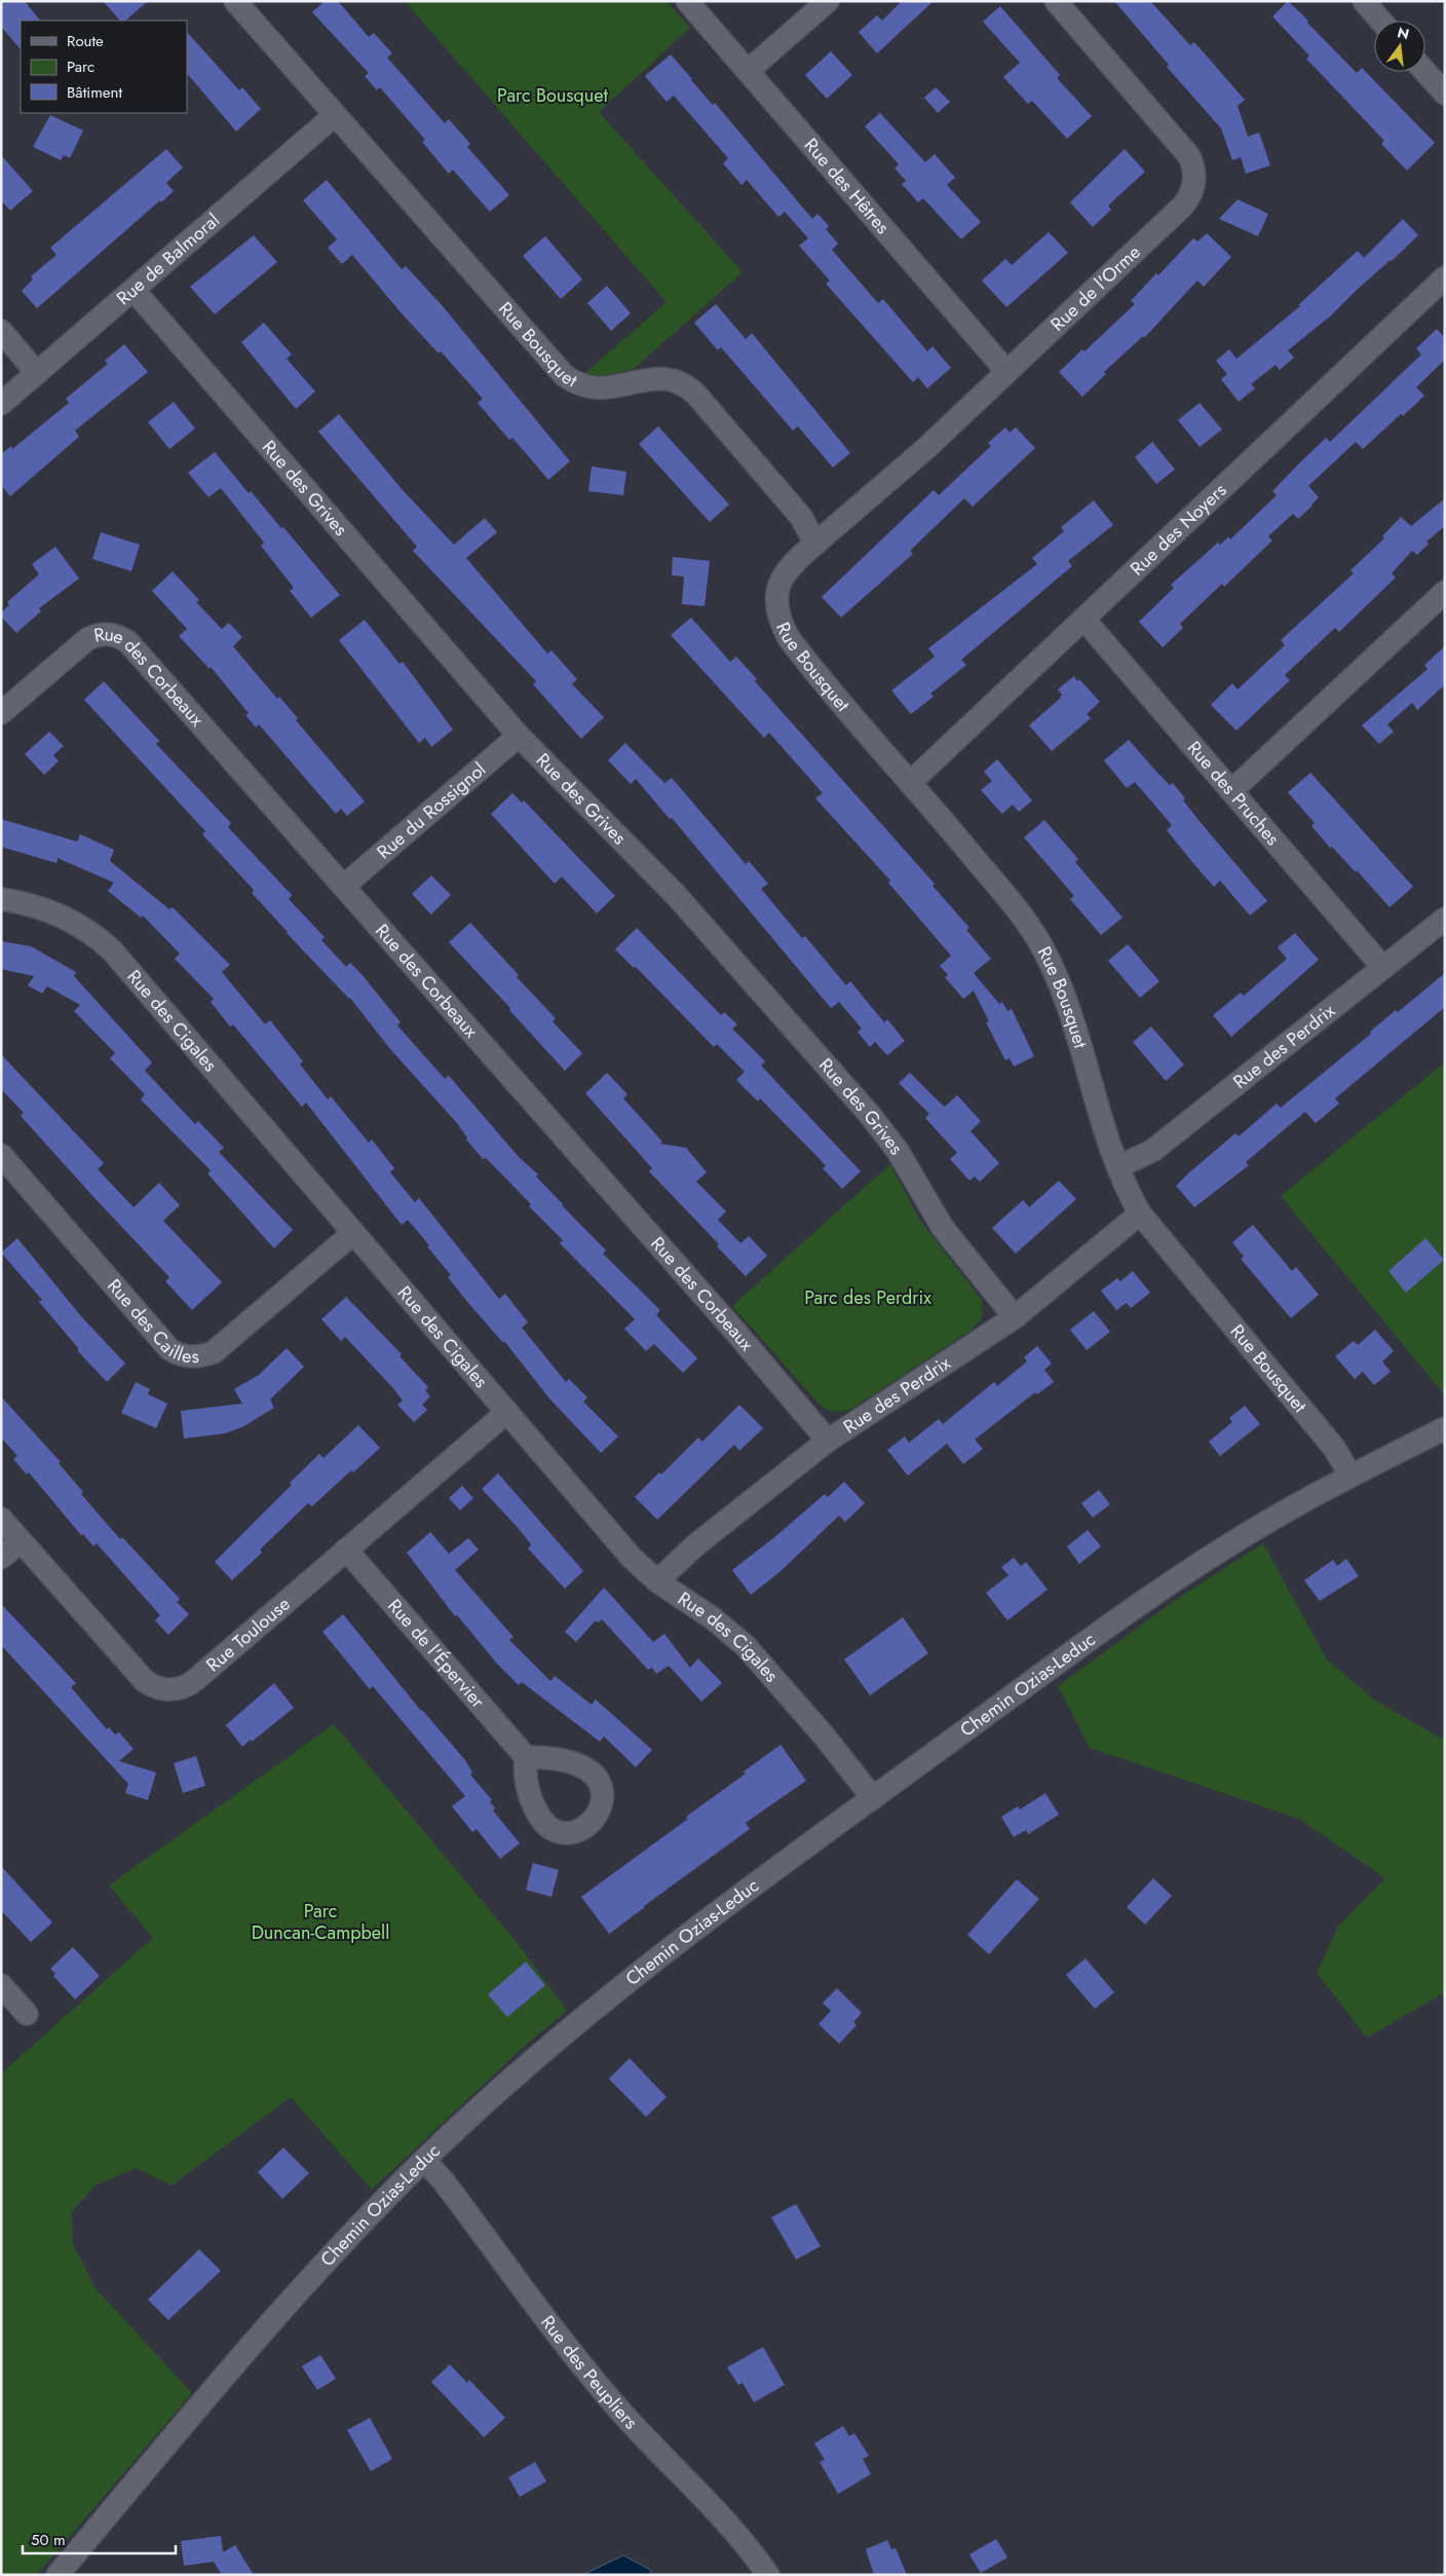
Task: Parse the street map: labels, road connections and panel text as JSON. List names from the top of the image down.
{
  "streets": {
    "street": [
      "Rue des Hêtres",
      "Rue de Balmoral",
      "Rue de l'Orme",
      "Rue Bousquet",
      "Rue des Grives",
      "Rue des Noyers",
      "Rue des Corbeaux",
      "Rue des Pruches",
      "Rue du Rossignol",
      "Rue des Cigales",
      "Rue des Perdrix",
      "Rue des Cailles",
      "Rue Toulouse",
      "Rue de l'Épervier",
      "Chemin Ozias-Leduc",
      "Rue des Peupliers"
    ]
  },
  "crossings": [
    ["Rue des Hêtres", "Rue de l'Orme"],
    ["Rue de Balmoral", "Rue Bousquet"],
    ["Rue de Balmoral", "Rue des Grives"],
    ["Rue de l'Orme", "Rue Bousquet"],
    ["Rue Bousquet", "Rue des Noyers"],
    ["Rue Bousquet", "Rue des Perdrix"],
    ["Rue Bousquet", "Chemin Ozias-Leduc"],
    ["Rue des Grives", "Rue du Rossignol"],
    ["Rue des Grives", "Rue des Perdrix"],
    ["Rue des Noyers", "Rue des Pruches"],
    ["Rue des Corbeaux", "Rue du Rossignol"],
    ["Rue des Corbeaux", "Rue des Perdrix"],
    ["Rue des Pruches", "Rue des Perdrix"],
    ["Rue des Cigales", "Rue des Perdrix"],
    ["Rue des Cigales", "Rue des Cailles"],
    ["Rue des Cigales", "Rue Toulouse"],
    ["Rue des Cigales", "Chemin Ozias-Leduc"],
    ["Rue Toulouse", "Rue de l'Épervier"],
    ["Chemin Ozias-Leduc", "Rue des Peupliers"]
  ],
  "parks": ["Parc Bousquet", "Parc des Perdrix", "Parc Duncan-Campbell"],
  "legend": ["Route", "Parc", "Bâtiment"],
  "scale_bar": "50 m",
  "north": "top"
}
